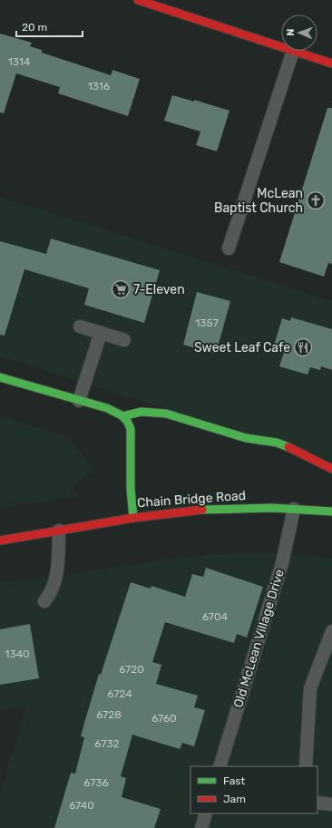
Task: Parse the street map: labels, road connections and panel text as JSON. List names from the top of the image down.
{
  "streets": {
    "street": ["Chain Bridge Road"],
    "lane": ["Old McLean Village Drive"]
  },
  "crossings": [
    ["Chain Bridge Road", "Old McLean Village Drive"]
  ],
  "places": {
    "church": ["McLean Baptist Church"],
    "supermarket": ["7-Eleven"],
    "restaurant": ["Sweet Leaf Cafe"]
  },
  "house_numbers": [
    "1314",
    "1316",
    "1357",
    "6704",
    "1340",
    "6720",
    "6724",
    "6728",
    "6760",
    "6732",
    "6736",
    "6740"
  ],
  "legend": ["Fast", "Jam"],
  "scale_bar": "20 m",
  "north": "left"
}
